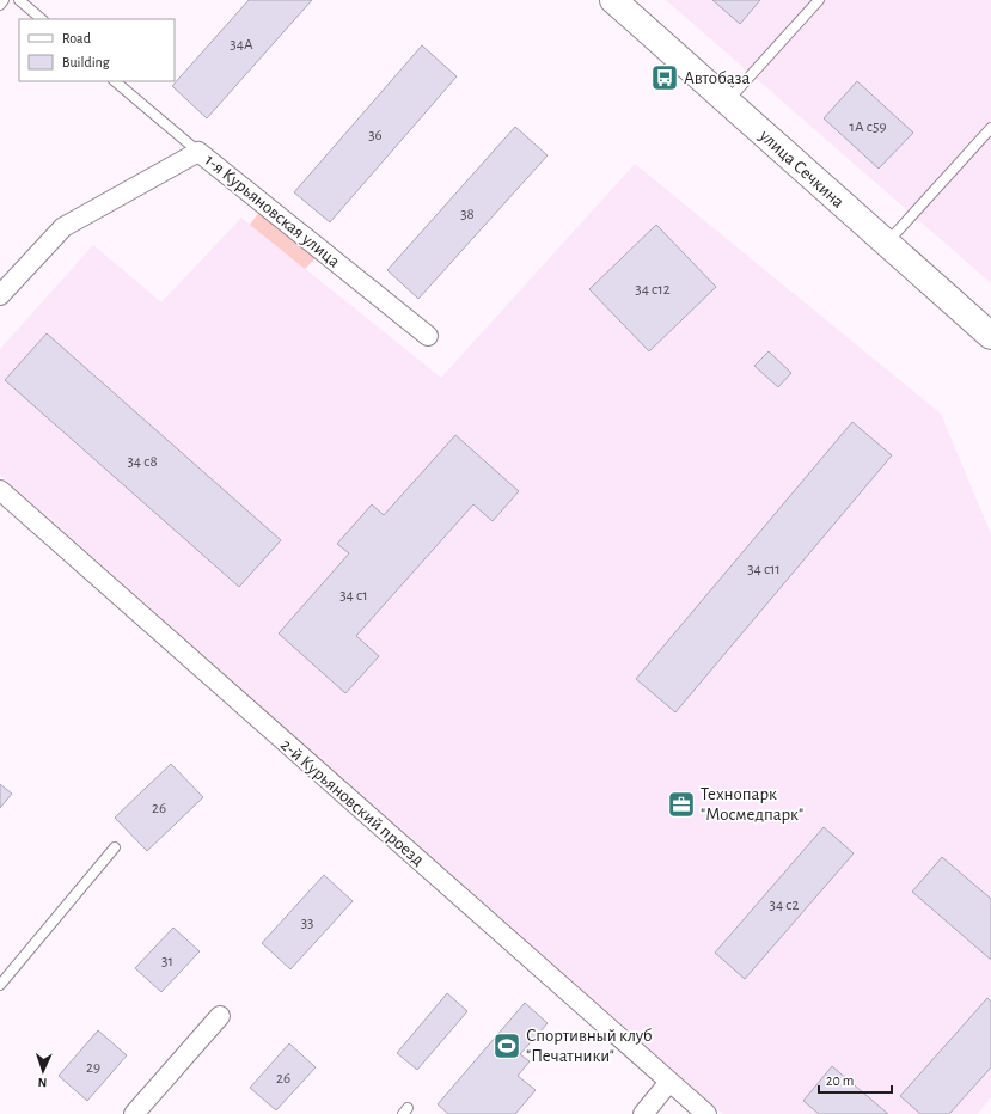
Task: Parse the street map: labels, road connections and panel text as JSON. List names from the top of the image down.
{
  "streets": {
    "street": ["улица Сечкина", "1-я Курьяновская улица", "2-й Курьяновский проезд"]
  },
  "places": {
    "bus stop": ["Автобаза"],
    "office": ["Технопарк \"Мосмедпарк\""],
    "sports": ["Спортивный клуб \"Печатники\""]
  },
  "house_numbers": [
    "34А",
    "1А с59",
    "36",
    "38",
    "34 с12",
    "34 с8",
    "34 c11",
    "34 с1",
    "26",
    "34 с2",
    "33",
    "31",
    "29",
    "26"
  ],
  "legend": ["Road", "Building"],
  "scale_bar": "20 m",
  "north": "bottom"
}
